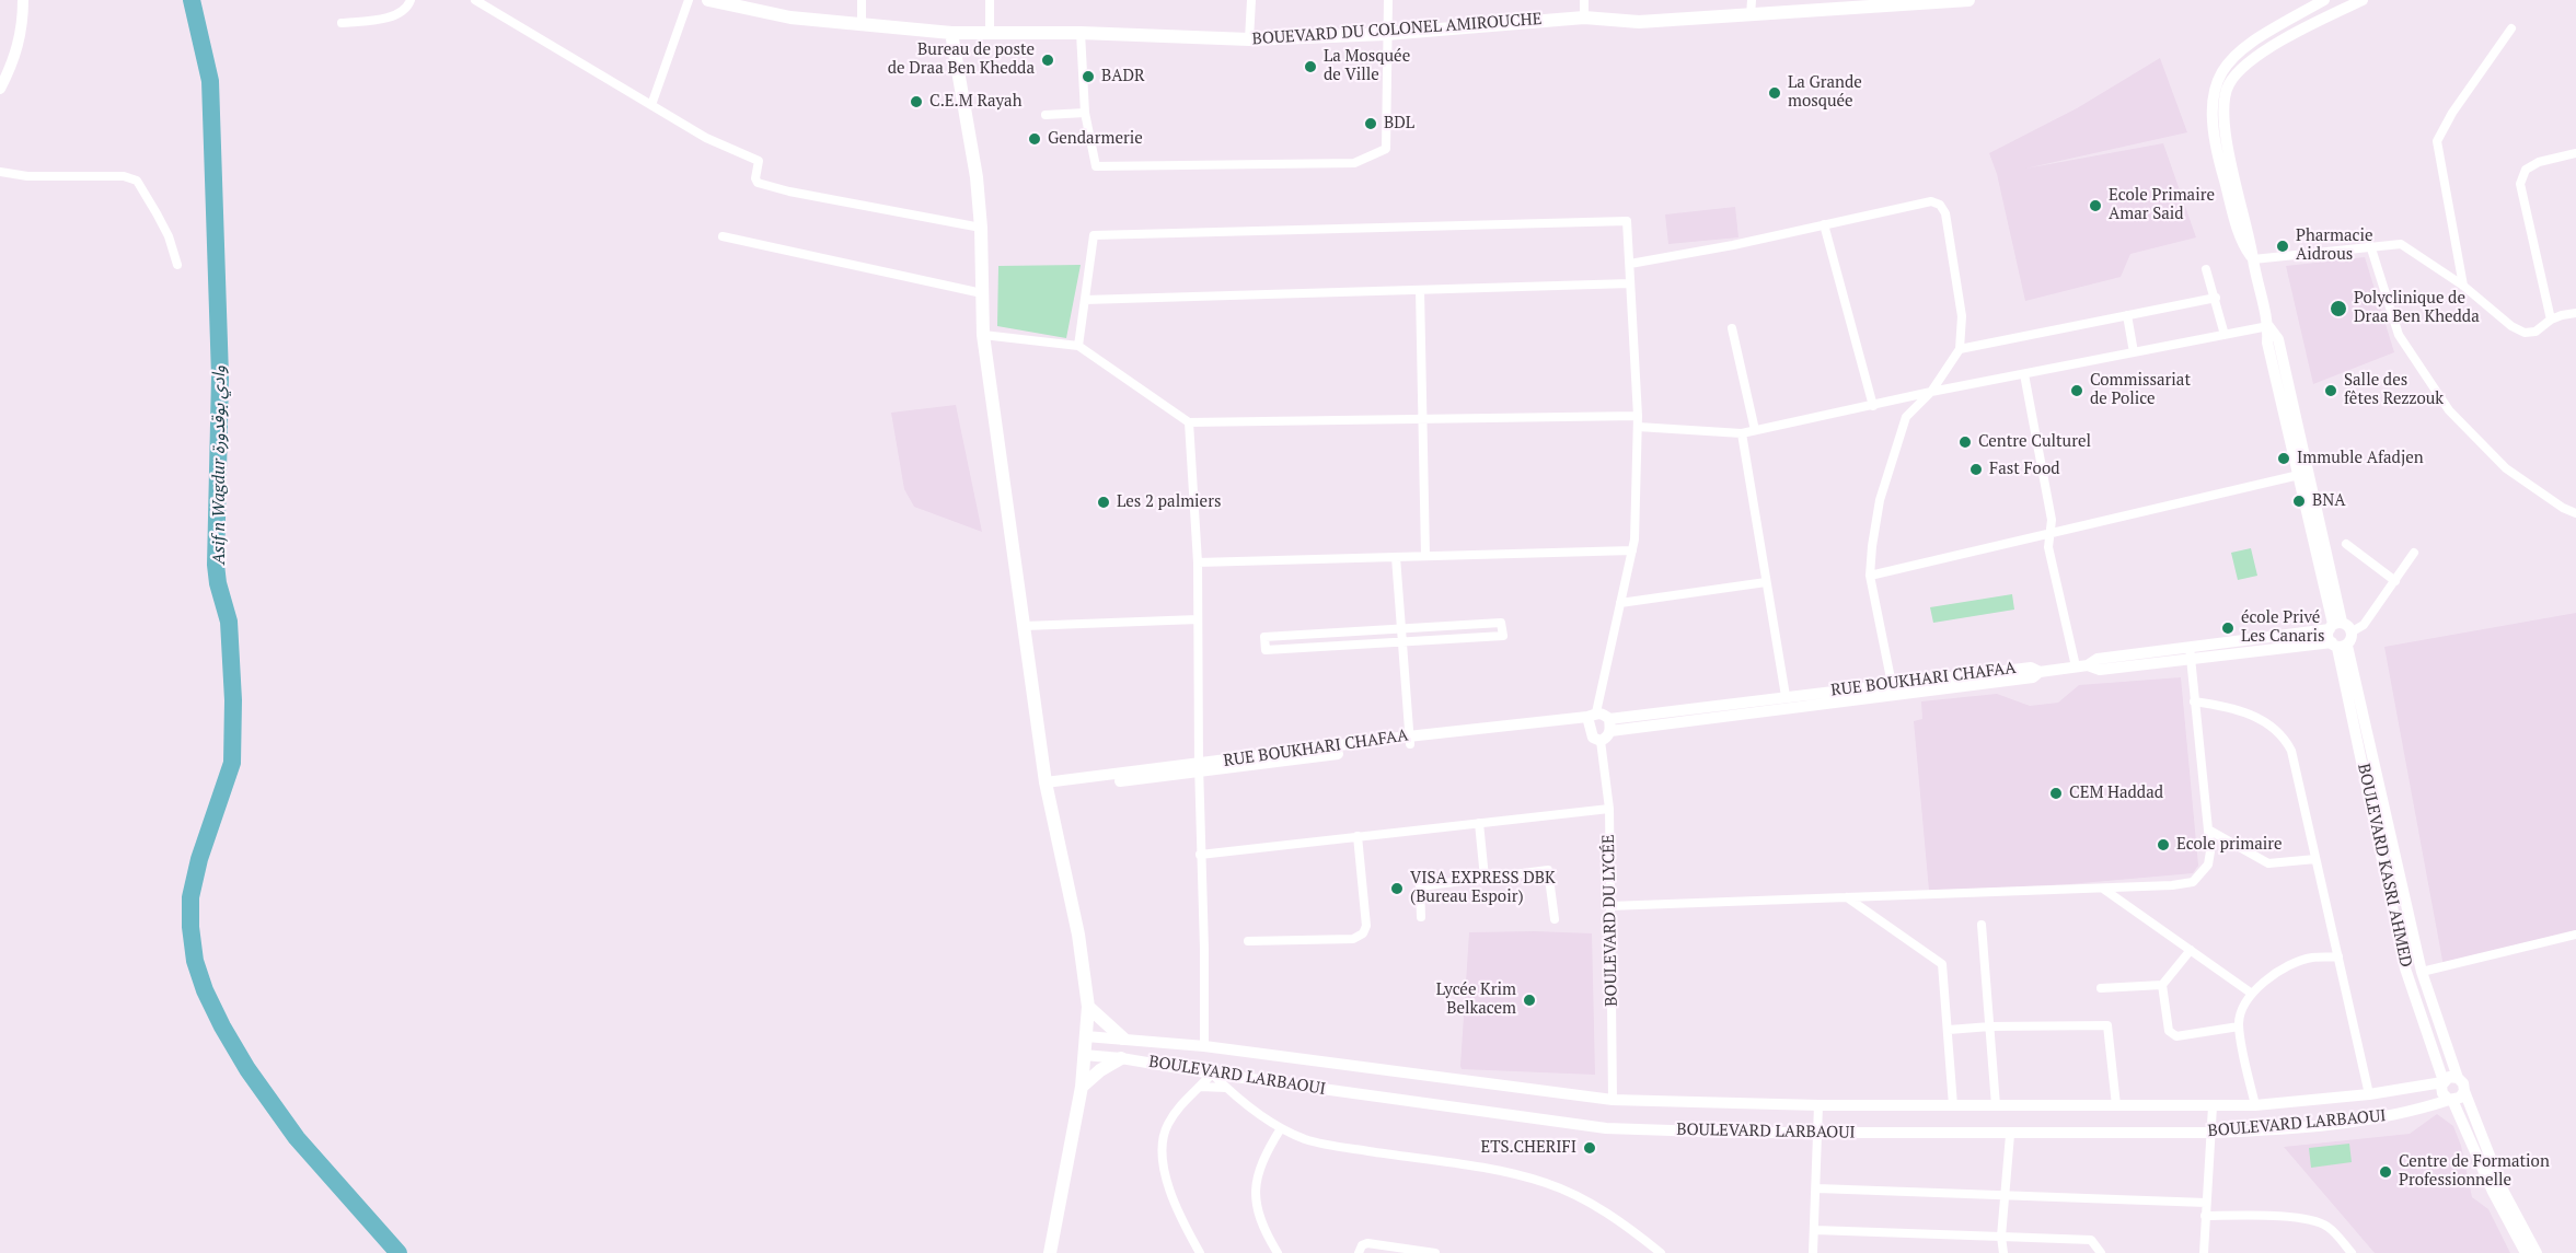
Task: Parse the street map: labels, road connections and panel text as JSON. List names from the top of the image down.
{
  "streets": {
    "main road": [
      "BOUEVARD DU COLONEL AMIROUCHE",
      "RUE BOUKHARI CHAFAA",
      "BOULEVARD KASRI AHMED",
      "BOULEVARD LARBAOUI"
    ],
    "street": ["BOULEVARD DU LYCÉE"]
  },
  "crossings": [
    ["BOULEVARD KASRI AHMED", "BOULEVARD LARBAOUI"],
    ["BOULEVARD DU LYCÉE", "BOULEVARD LARBAOUI"]
  ],
  "water": ["Asif n Wagdur وادي بوقدورة"],
  "places": [
    "Bureau de poste de Draa Ben Khedda",
    "La Mosquée de Ville",
    "BADR",
    "La Grande mosquée",
    "C.E.M Rayah",
    "BDL",
    "Gendarmerie",
    "Ecole Primaire Amar Said",
    "Pharmacie Aidrous",
    "Polyclinique de Draa Ben Khedda",
    "Commissariat de Police",
    "Salle des fêtes Rezzouk",
    "Centre Culturel",
    "Immuble Afadjen",
    "Fast Food",
    "BNA",
    "Les 2 palmiers",
    "école Privé Les Canaris",
    "CEM Haddad",
    "Ecole primaire",
    "VISA EXPRESS DBK (Bureau Espoir)",
    "Lycée Krim Belkacem",
    "ETS.CHERIFI",
    "Centre de Formation Professionnelle"
  ]
}
